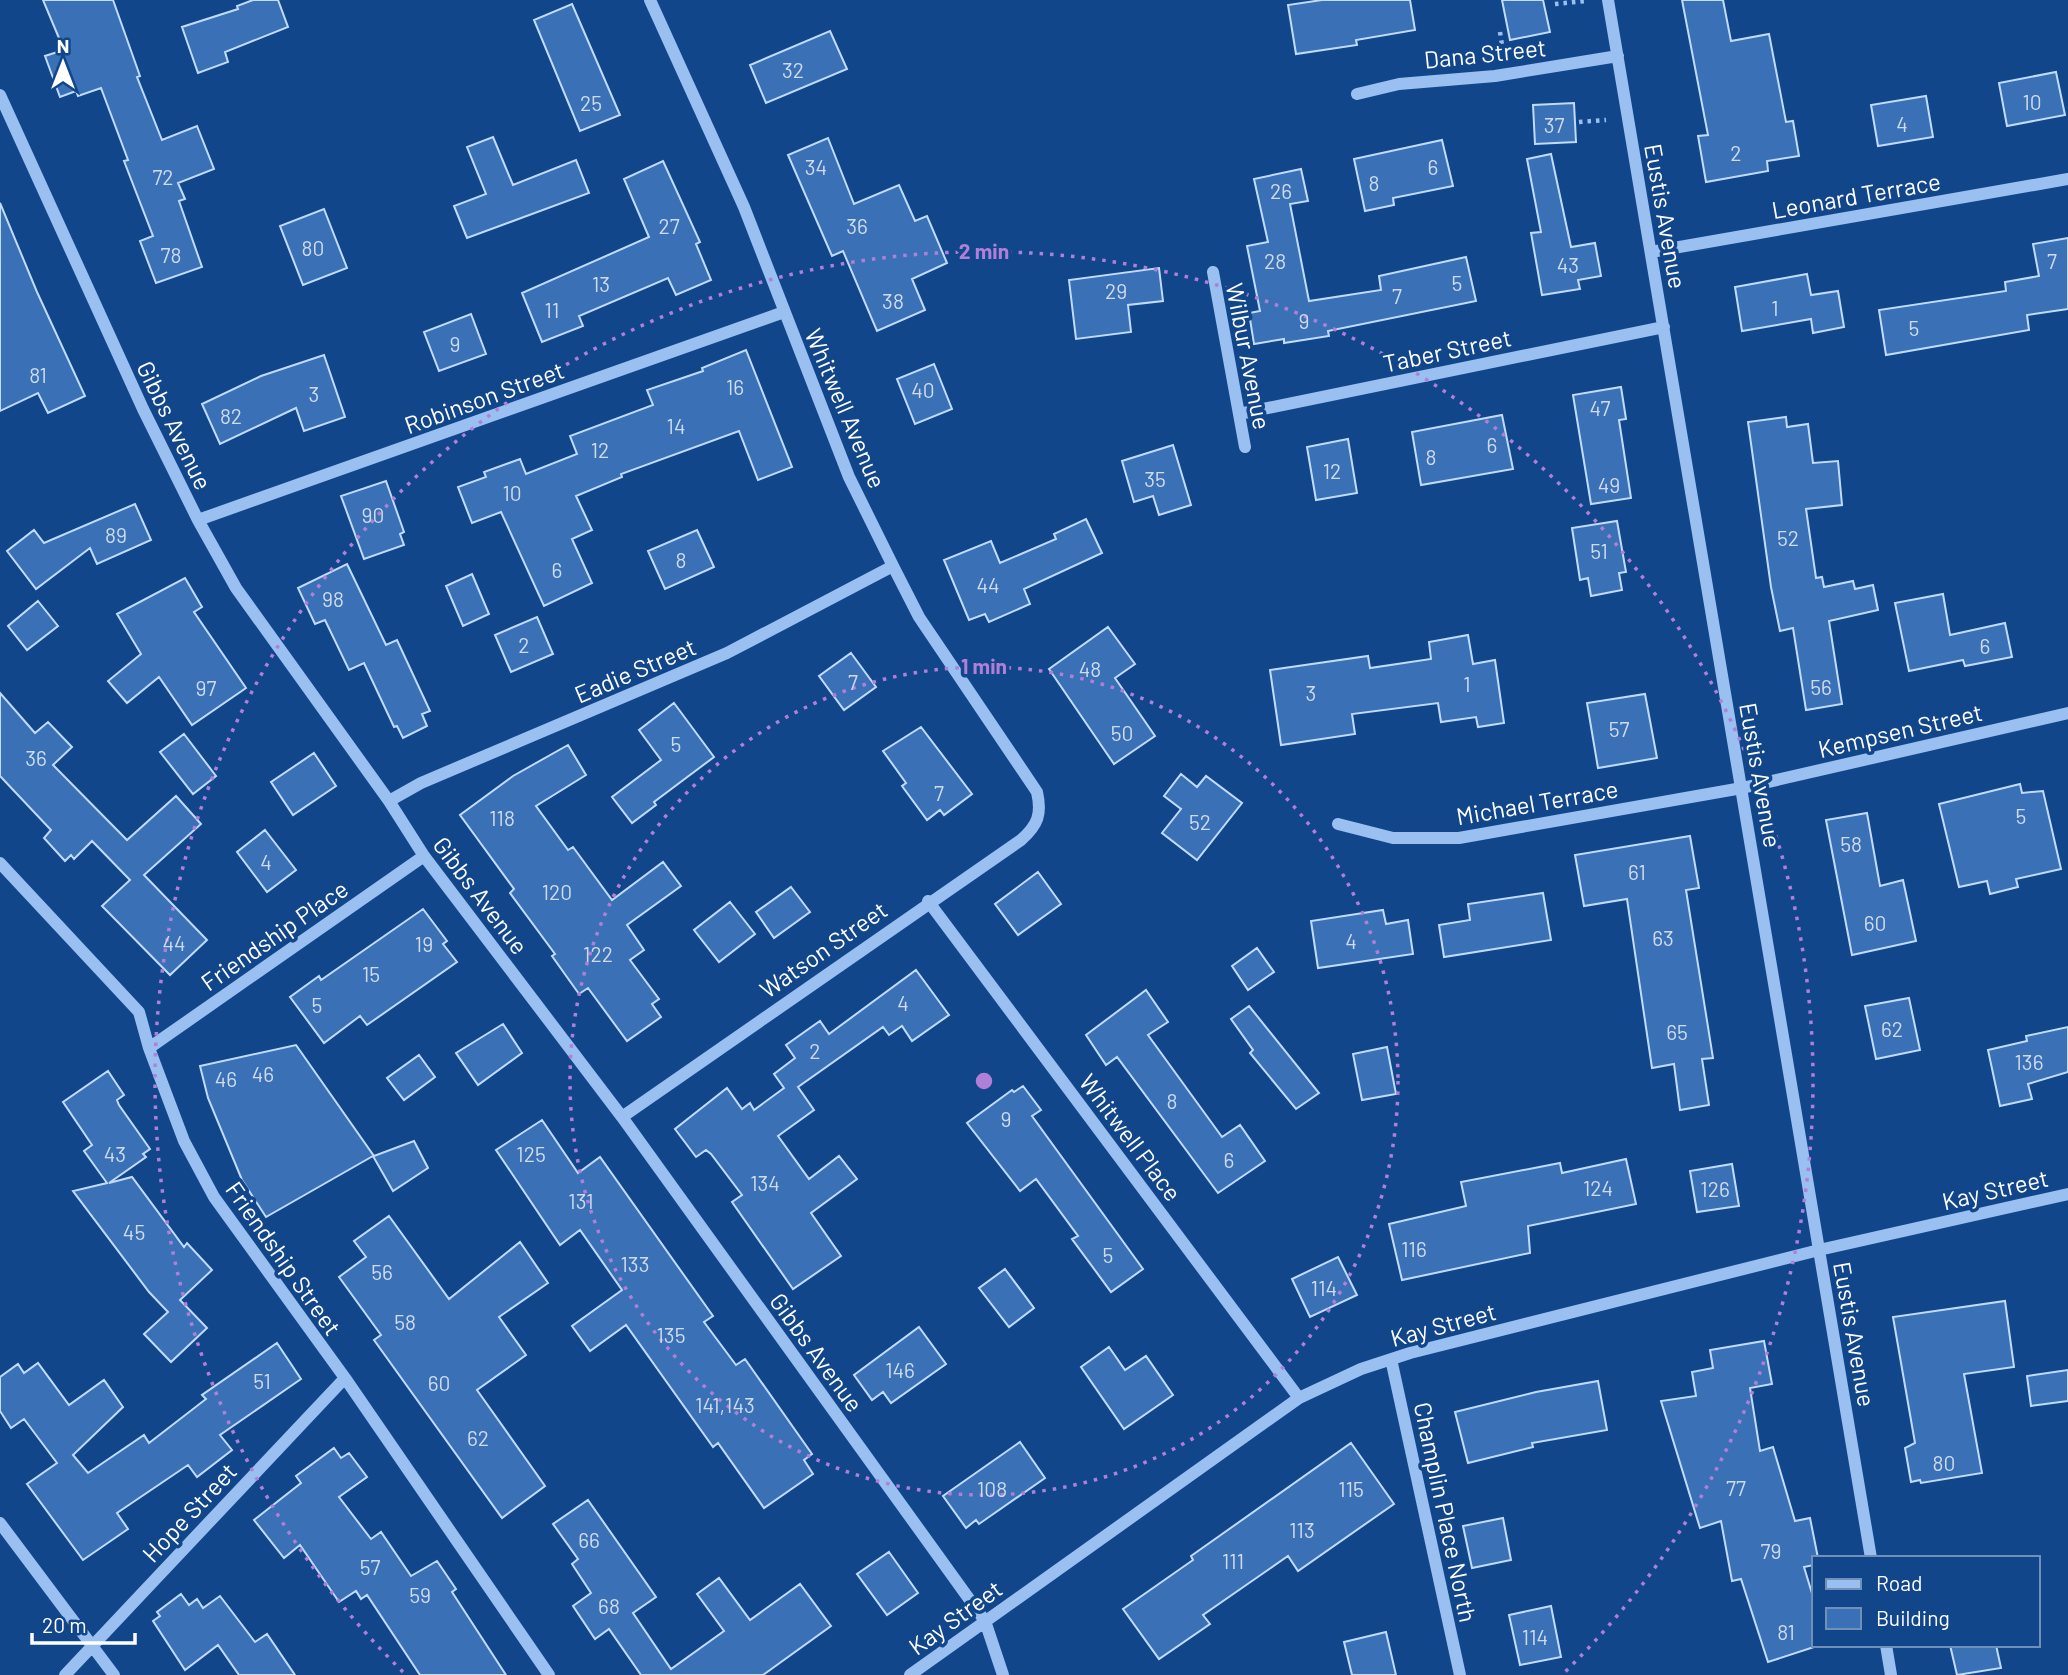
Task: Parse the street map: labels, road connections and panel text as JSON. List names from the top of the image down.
{
  "streets": {
    "street": [
      "Dana Street",
      "Leonard Terrace",
      "Eustis Avenue",
      "Taber Street",
      "Wilbur Avenue",
      "Robinson Street",
      "Whitwell Avenue",
      "Gibbs Avenue",
      "Eadie Street",
      "Kempsen Street",
      "Michael Terrace",
      "Friendship Place",
      "Watson Street",
      "Whitwell Place",
      "Kay Street",
      "Friendship Street",
      "Hope Street",
      "Champlin Place North"
    ]
  },
  "crossings": [
    ["Dana Street", "Eustis Avenue"],
    ["Leonard Terrace", "Eustis Avenue"],
    ["Eustis Avenue", "Taber Street"],
    ["Eustis Avenue", "Kempsen Street"],
    ["Eustis Avenue", "Michael Terrace"],
    ["Eustis Avenue", "Kay Street"],
    ["Taber Street", "Wilbur Avenue"],
    ["Robinson Street", "Whitwell Avenue"],
    ["Robinson Street", "Gibbs Avenue"],
    ["Whitwell Avenue", "Eadie Street"],
    ["Whitwell Avenue", "Watson Street"],
    ["Gibbs Avenue", "Eadie Street"],
    ["Gibbs Avenue", "Friendship Place"],
    ["Gibbs Avenue", "Watson Street"],
    ["Gibbs Avenue", "Kay Street"],
    ["Kempsen Street", "Michael Terrace"],
    ["Friendship Place", "Friendship Street"],
    ["Watson Street", "Whitwell Place"],
    ["Whitwell Place", "Kay Street"],
    ["Kay Street", "Champlin Place North"],
    ["Friendship Street", "Hope Street"]
  ],
  "house_numbers": [
    "32",
    "10",
    "25",
    "4",
    "37",
    "2",
    "34",
    "6",
    "72",
    "8",
    "26",
    "27",
    "36",
    "80",
    "78",
    "28",
    "7",
    "43",
    "5",
    "13",
    "29",
    "7",
    "38",
    "1",
    "11",
    "9",
    "5",
    "9",
    "81",
    "16",
    "40",
    "3",
    "47",
    "82",
    "14",
    "6",
    "12",
    "8",
    "12",
    "35",
    "49",
    "10",
    "90",
    "89",
    "52",
    "51",
    "8",
    "6",
    "44",
    "98",
    "2",
    "6",
    "48",
    "7",
    "1",
    "56",
    "97",
    "3",
    "57",
    "50",
    "5",
    "36",
    "7",
    "5",
    "118",
    "52",
    "58",
    "4",
    "61",
    "120",
    "60",
    "63",
    "4",
    "44",
    "19",
    "122",
    "15",
    "4",
    "5",
    "62",
    "65",
    "2",
    "136",
    "46",
    "46",
    "8",
    "9",
    "43",
    "125",
    "6",
    "134",
    "124",
    "126",
    "131",
    "45",
    "116",
    "5",
    "133",
    "56",
    "114",
    "58",
    "135",
    "146",
    "51",
    "60",
    "141,143",
    "62",
    "80",
    "77",
    "108",
    "115",
    "113",
    "66",
    "79",
    "111",
    "57",
    "59",
    "68",
    "81",
    "114"
  ],
  "legend": ["Road", "Building"],
  "scale_bar": "20 m",
  "north": "top",
  "rings": ["2 min", "1 min"]
}
